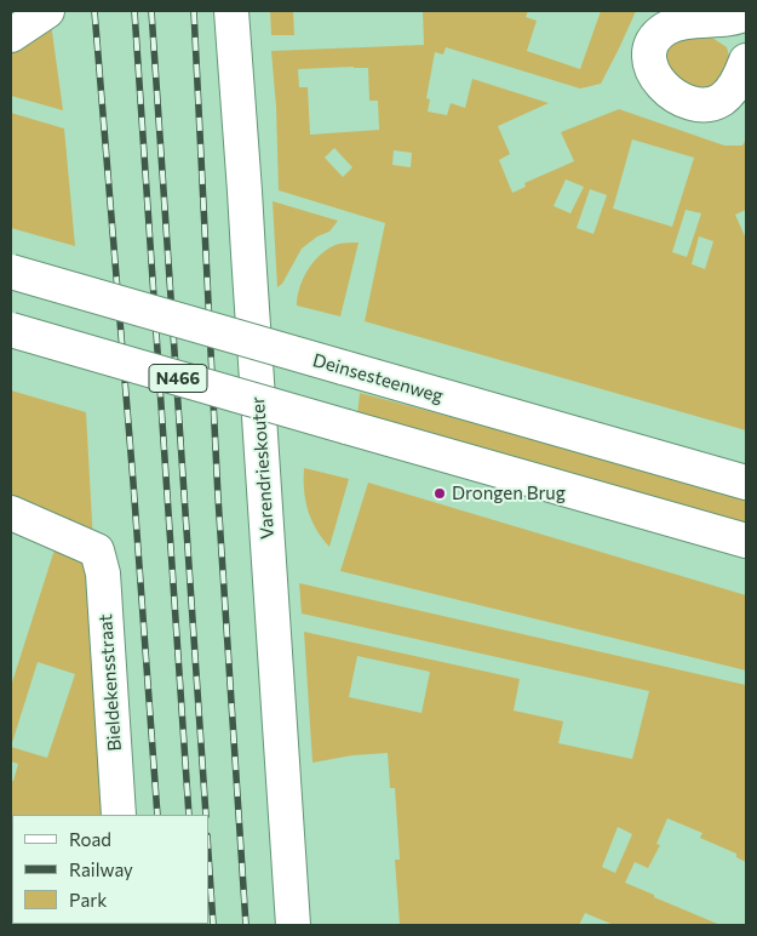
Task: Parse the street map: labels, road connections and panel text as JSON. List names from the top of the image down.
{
  "streets": {
    "main road": [
      "N466",
      "Deinsesteenweg",
      "Varendrieskouter",
      "Bieldekensstraat"
    ]
  },
  "places": ["Drongen Brug"],
  "legend": ["Road", "Railway", "Park"]
}
